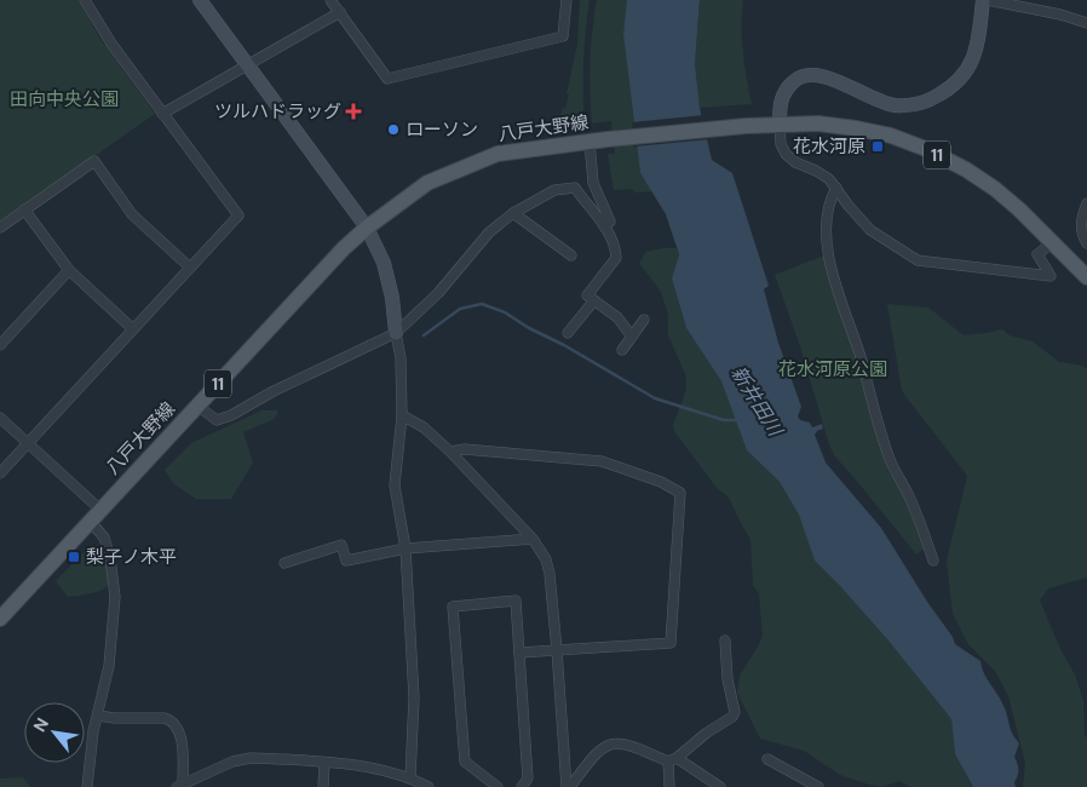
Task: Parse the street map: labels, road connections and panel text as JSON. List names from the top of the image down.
{
  "streets": {
    "main road": ["八戸大野線", "11"]
  },
  "water": ["新井田川"],
  "parks": ["田向中央公園", "花水河原公園"],
  "places": {
    "health": ["ツルハドラッグ"],
    "other": ["ローソン"],
    "transit": ["花水河原", "梨子ノ木平"]
  },
  "north": "top left"
}
